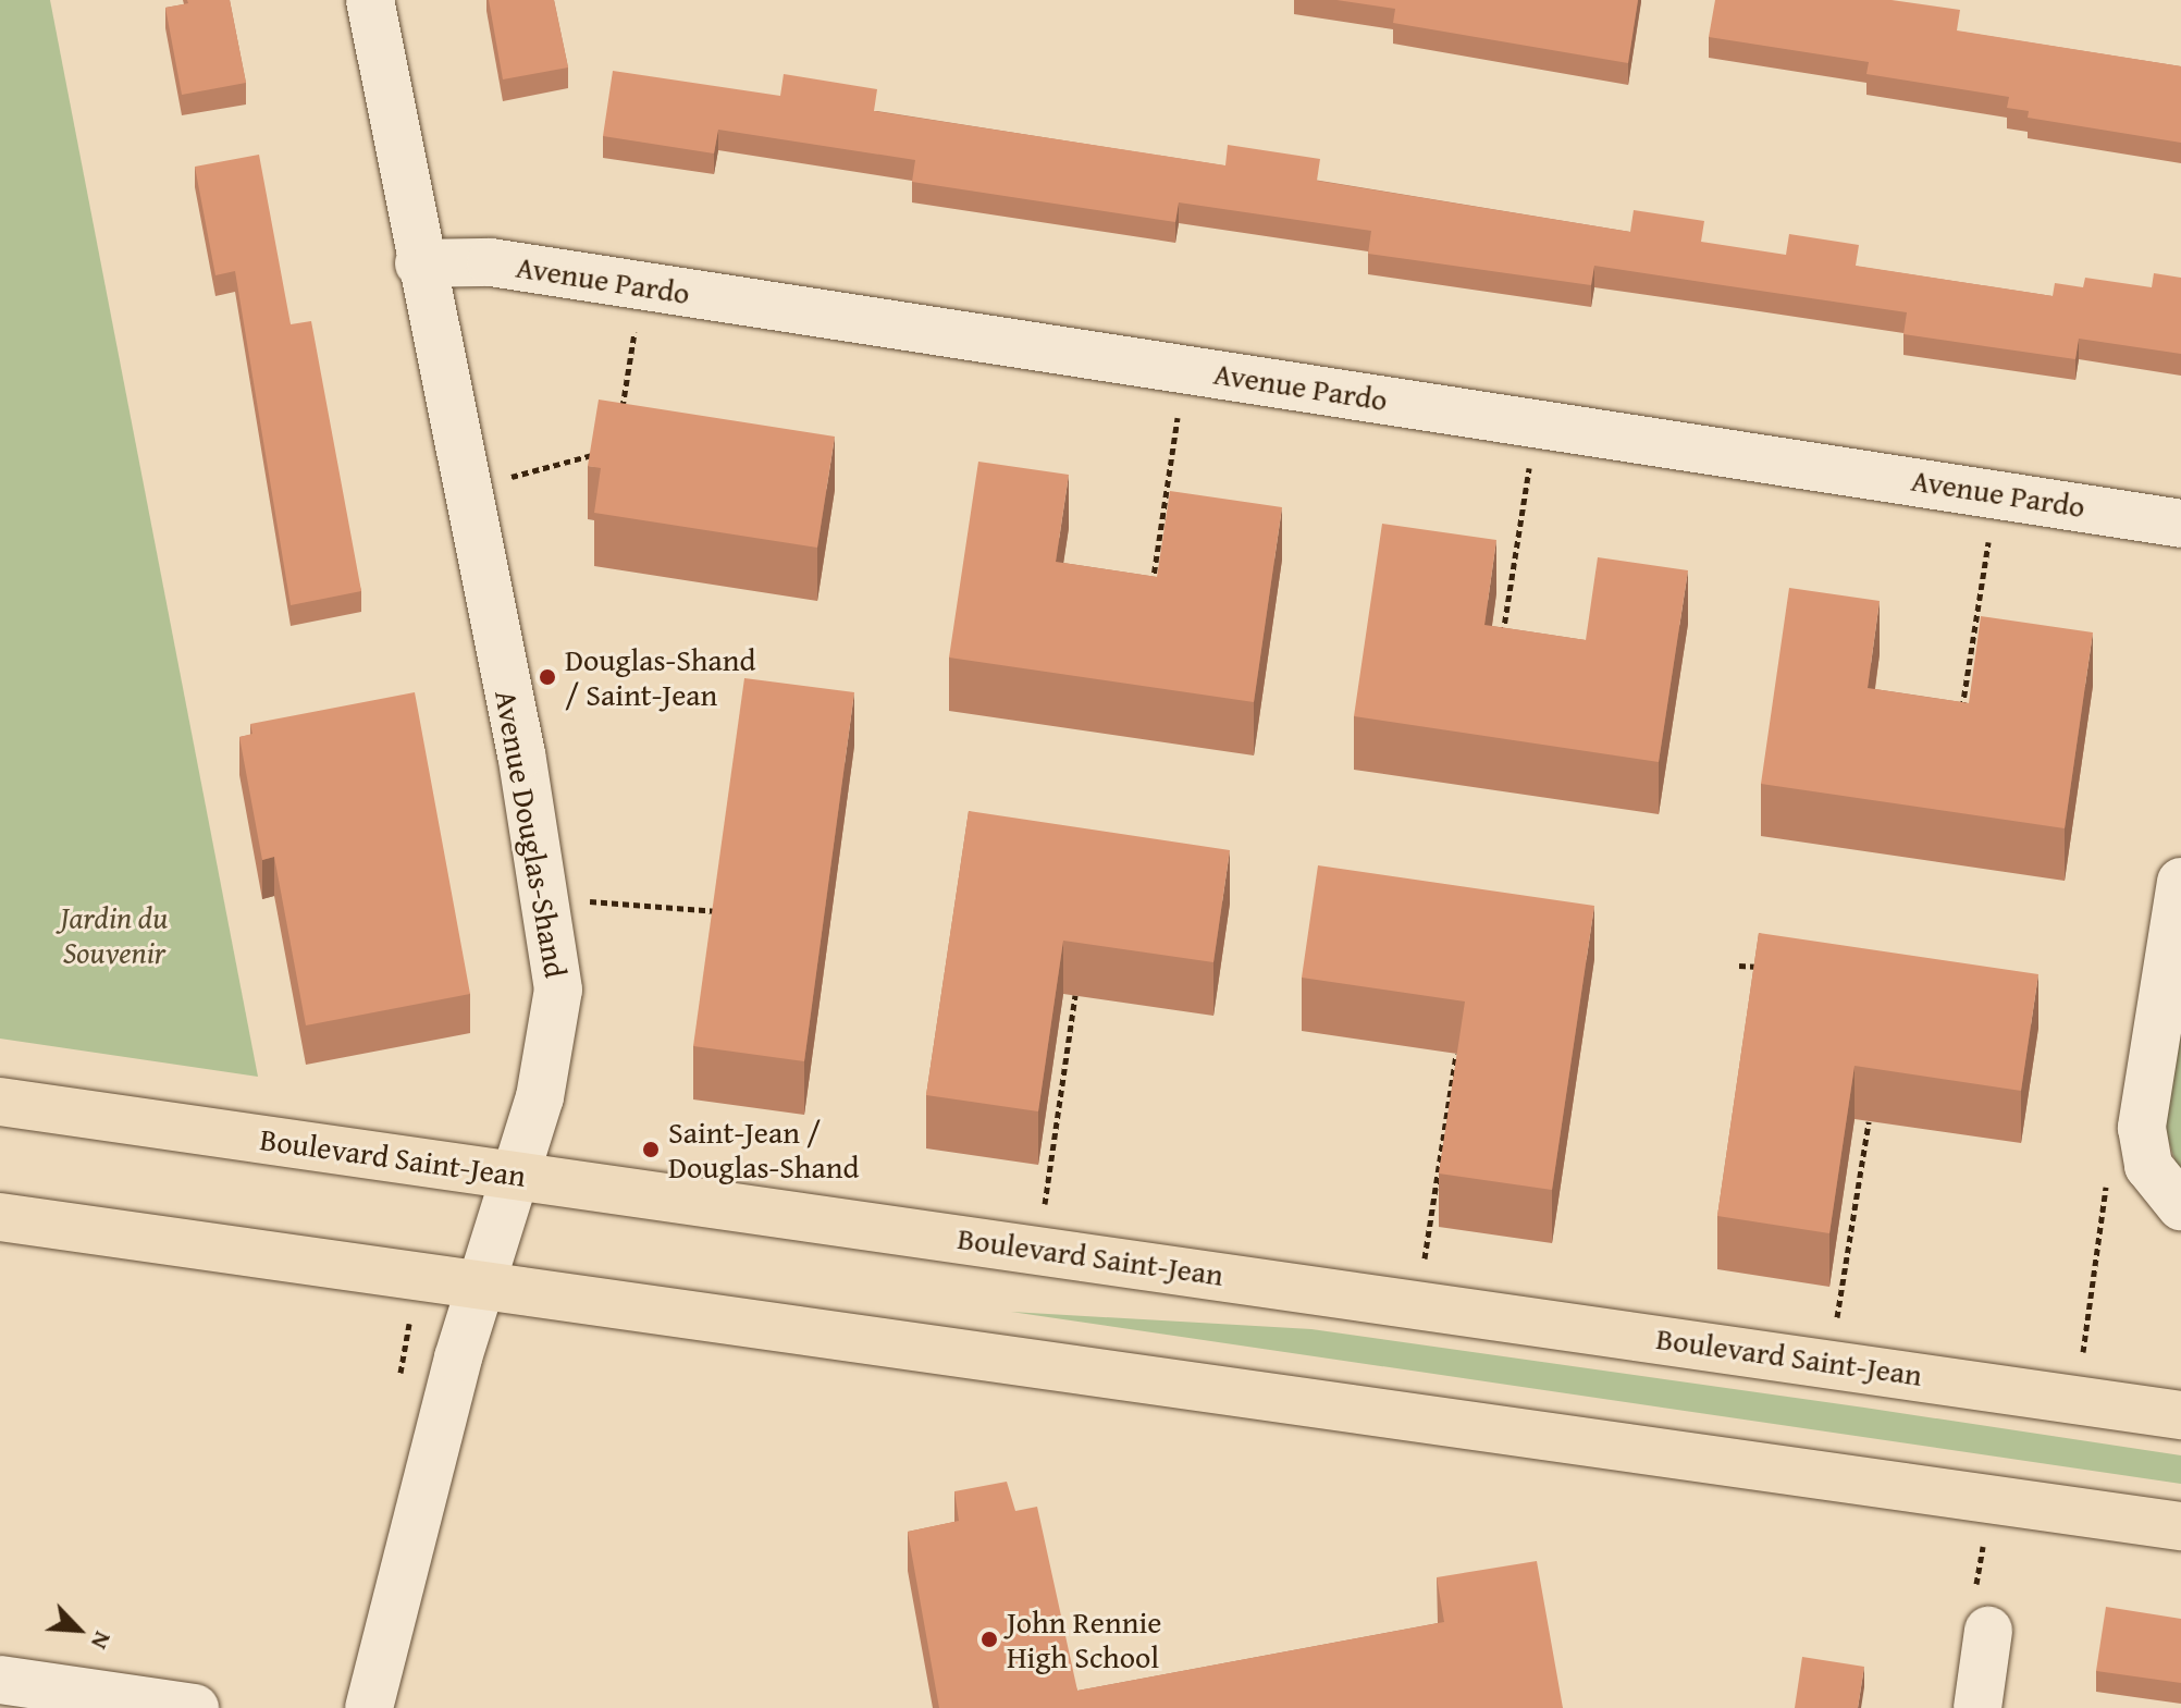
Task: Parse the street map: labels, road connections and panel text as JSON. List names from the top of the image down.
{
  "streets": {
    "main road": ["Boulevard Saint-Jean"],
    "street": ["Avenue Pardo", "Avenue Douglas-Shand"]
  },
  "crossings": [
    ["Avenue Pardo", "Avenue Douglas-Shand"],
    ["Avenue Douglas-Shand", "Boulevard Saint-Jean"]
  ],
  "parks": ["Jardin du Souvenir"],
  "places": ["Douglas-Shand / Saint-Jean", "Saint-Jean / Douglas-Shand", "John Rennie High School"],
  "north": "bottom right"
}
